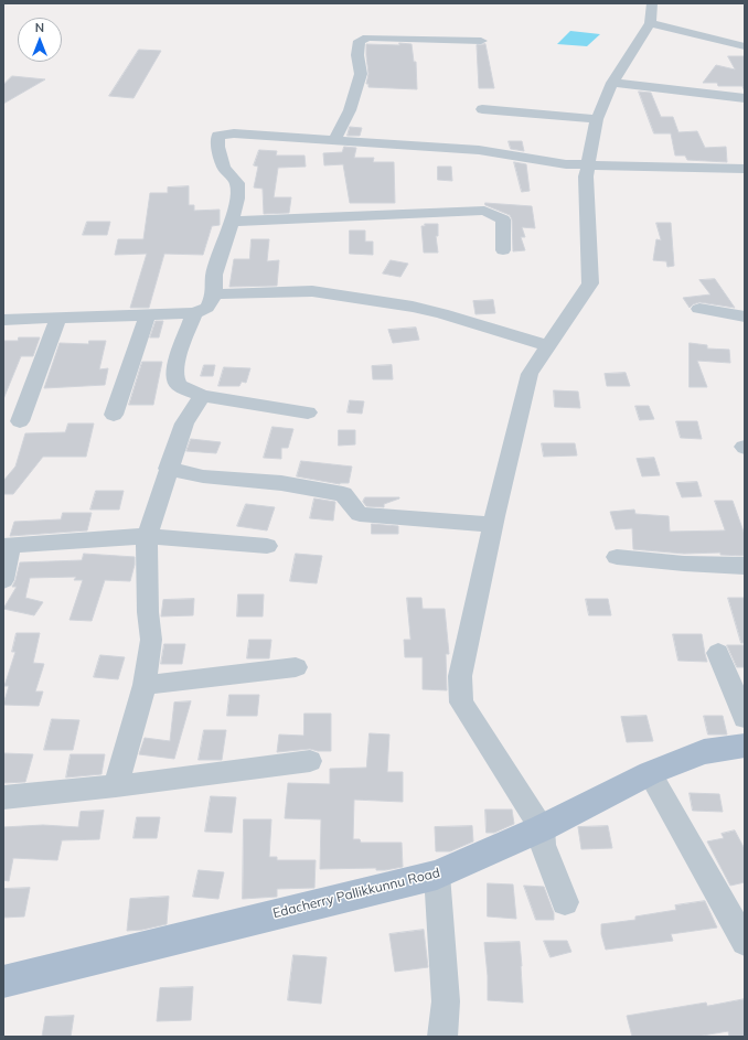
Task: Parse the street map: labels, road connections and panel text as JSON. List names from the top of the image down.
{
  "streets": {
    "main road": ["Edacherry Pallikkunnu Road"]
  },
  "north": "top"
}
